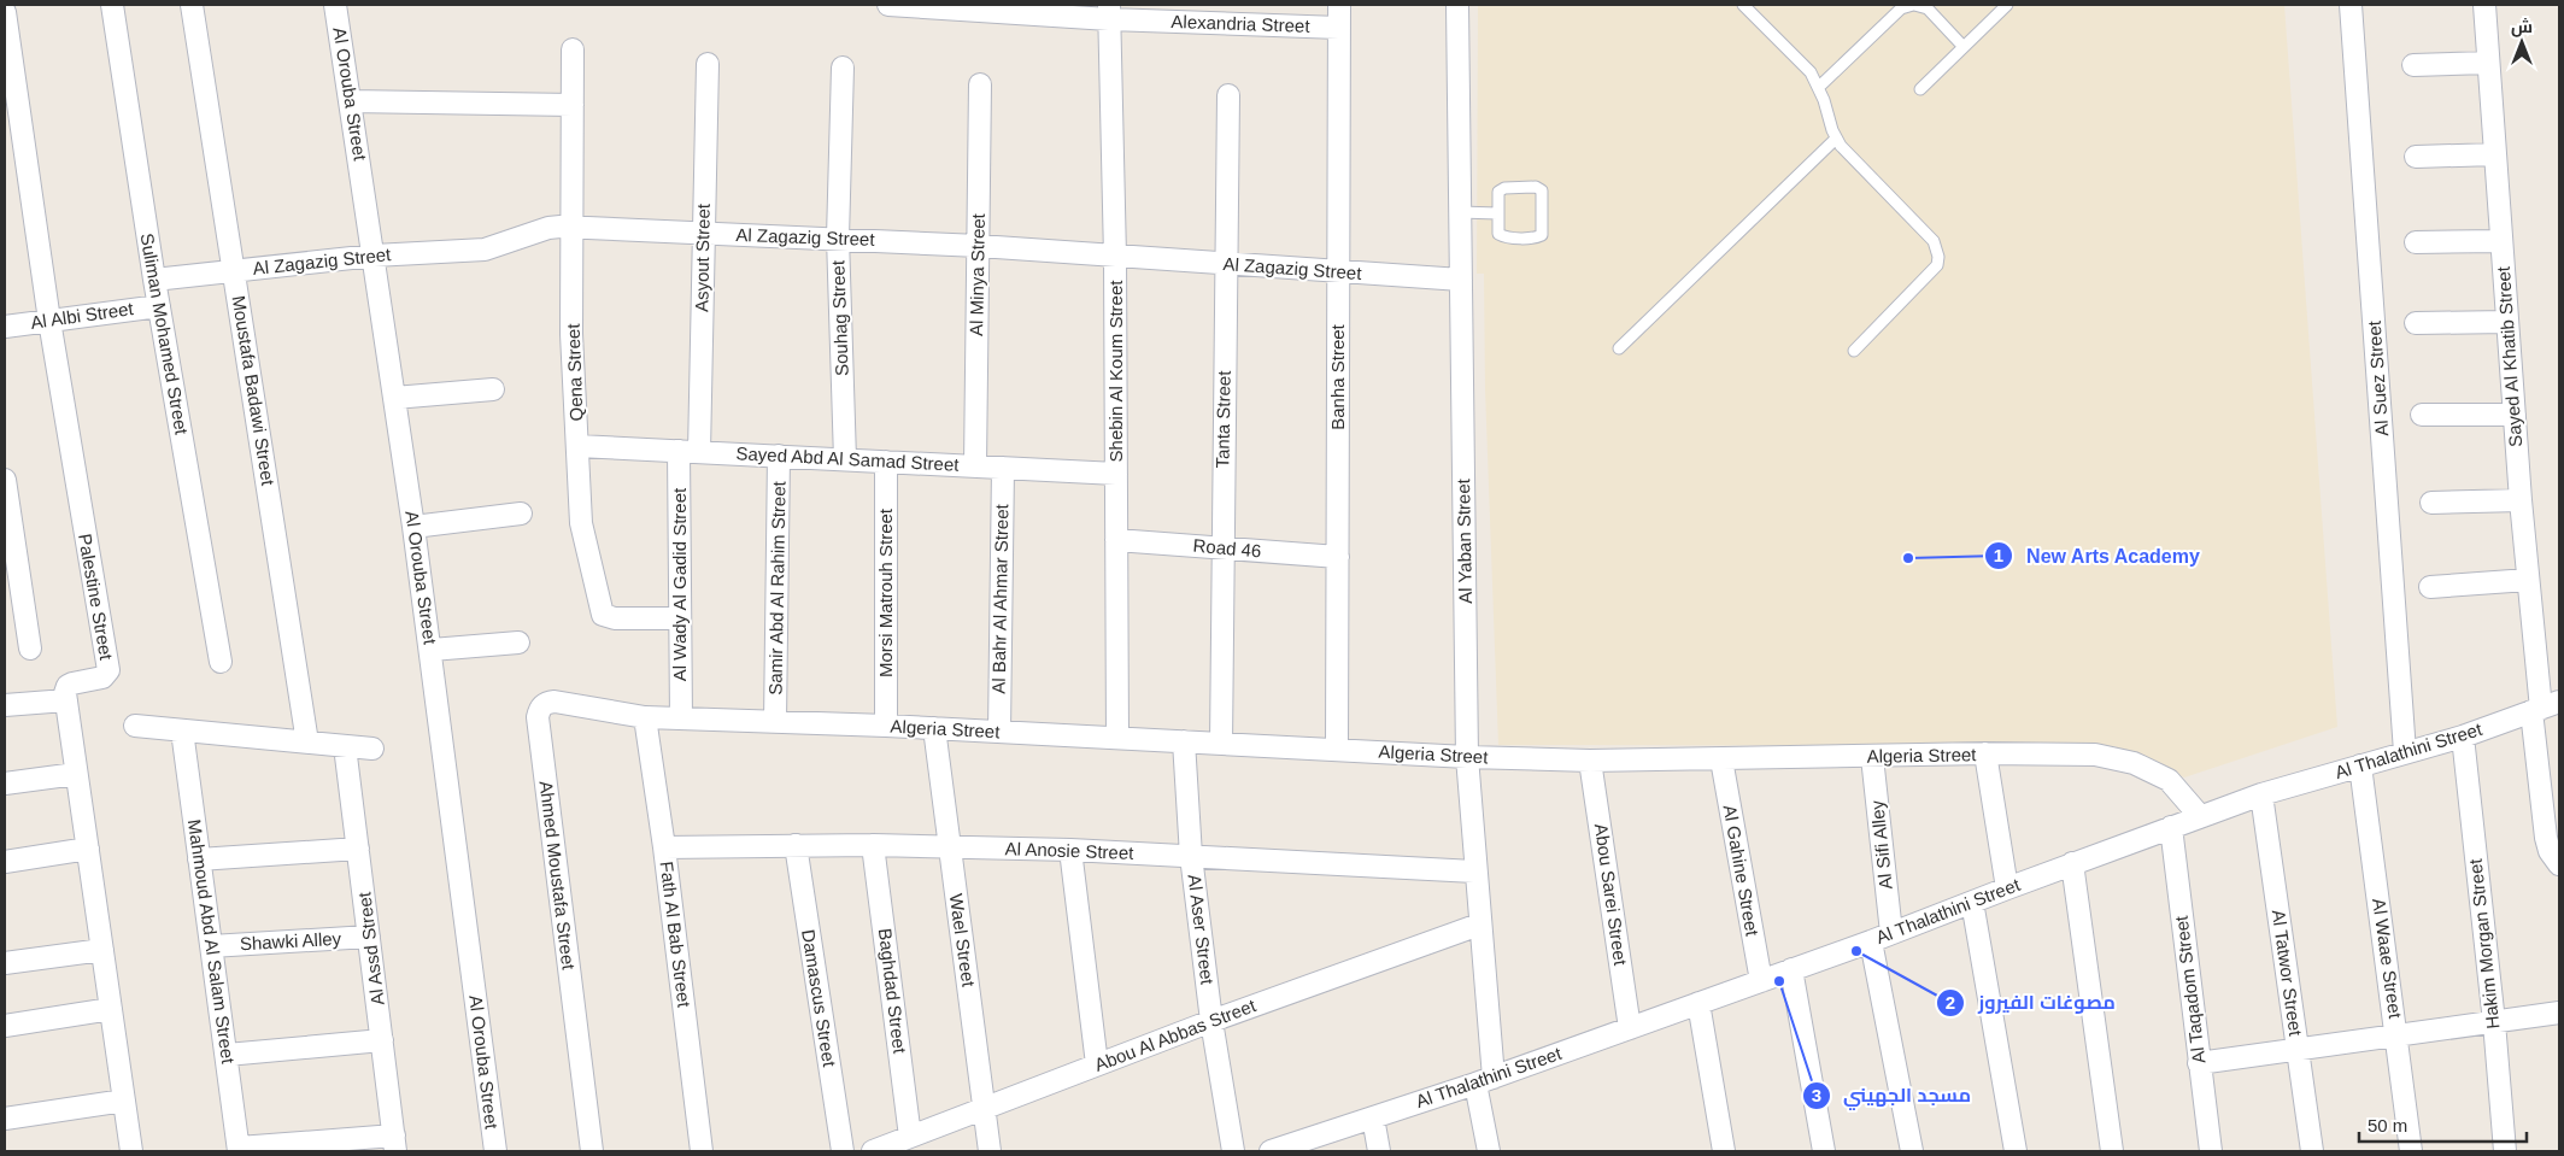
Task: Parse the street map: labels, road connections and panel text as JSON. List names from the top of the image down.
{
  "streets": {
    "street": [
      "Alexandria Street",
      "Al Orouba Street",
      "Al Zagazig Street",
      "Asyout Street",
      "Al Minya Street",
      "Al Albi Street",
      "Souhag Street",
      "Suliman Mohamed Street",
      "Sayed Al Khatib Street",
      "Shebin Al Koum Street",
      "Qena Street",
      "Banha Street",
      "Al Suez Street",
      "Moustafa Badawi Street",
      "Tanta Street",
      "Sayed Abd Al Samad Street",
      "Al Yaban Street",
      "Road 46",
      "Al Wady Al Gadid Street",
      "Samir Abd Al Rahim Street",
      "Morsi Matrouh Street",
      "Palestine Street",
      "Al Bahr Al Ahmar Street",
      "Algeria Street",
      "Al Thalathini Street",
      "Al Sifi Alley",
      "Al Anosie Street",
      "Al Gahine Street",
      "Ahmed Moustafa Street",
      "Abou Sarei Street",
      "Al Aser Street",
      "Fath Al Bab Street",
      "Wael Street",
      "Mahmoud Abd Al Salam Street",
      "Shawki Alley",
      "Hakim Morgan Street",
      "Al Assd Street",
      "Al Waae Street",
      "Al Tatwor Street",
      "Al Taqadom Street",
      "Baghdad Street",
      "Damascus Street",
      "Abou Al Abbas Street"
    ]
  },
  "crossings": [
    ["Alexandria Street", "Shebin Al Koum Street"],
    ["Alexandria Street", "Banha Street"],
    ["Al Orouba Street", "Al Zagazig Street"],
    ["Al Zagazig Street", "Asyout Street"],
    ["Al Zagazig Street", "Al Minya Street"],
    ["Al Zagazig Street", "Souhag Street"],
    ["Al Zagazig Street", "Suliman Mohamed Street"],
    ["Al Zagazig Street", "Shebin Al Koum Street"],
    ["Al Zagazig Street", "Qena Street"],
    ["Al Zagazig Street", "Banha Street"],
    ["Al Zagazig Street", "Moustafa Badawi Street"],
    ["Al Zagazig Street", "Tanta Street"],
    ["Al Zagazig Street", "Al Yaban Street"],
    ["Asyout Street", "Sayed Abd Al Samad Street"],
    ["Asyout Street", "Al Wady Al Gadid Street"],
    ["Al Minya Street", "Sayed Abd Al Samad Street"],
    ["Al Albi Street", "Suliman Mohamed Street"],
    ["Al Albi Street", "Palestine Street"],
    ["Souhag Street", "Sayed Abd Al Samad Street"],
    ["Sayed Al Khatib Street", "Al Thalathini Street"],
    ["Shebin Al Koum Street", "Sayed Abd Al Samad Street"],
    ["Shebin Al Koum Street", "Road 46"],
    ["Shebin Al Koum Street", "Algeria Street"],
    ["Qena Street", "Sayed Abd Al Samad Street"],
    ["Qena Street", "Al Wady Al Gadid Street"],
    ["Banha Street", "Road 46"],
    ["Banha Street", "Algeria Street"],
    ["Al Suez Street", "Al Thalathini Street"],
    ["Tanta Street", "Road 46"],
    ["Tanta Street", "Algeria Street"],
    ["Sayed Abd Al Samad Street", "Al Wady Al Gadid Street"],
    ["Sayed Abd Al Samad Street", "Samir Abd Al Rahim Street"],
    ["Sayed Abd Al Samad Street", "Morsi Matrouh Street"],
    ["Sayed Abd Al Samad Street", "Al Bahr Al Ahmar Street"],
    ["Al Yaban Street", "Algeria Street"],
    ["Al Yaban Street", "Al Thalathini Street"],
    ["Al Yaban Street", "Al Anosie Street"],
    ["Al Yaban Street", "Abou Al Abbas Street"],
    ["Al Wady Al Gadid Street", "Algeria Street"],
    ["Samir Abd Al Rahim Street", "Algeria Street"],
    ["Morsi Matrouh Street", "Algeria Street"],
    ["Al Bahr Al Ahmar Street", "Algeria Street"],
    ["Algeria Street", "Al Thalathini Street"],
    ["Algeria Street", "Al Sifi Alley"],
    ["Algeria Street", "Al Gahine Street"],
    ["Algeria Street", "Ahmed Moustafa Street"],
    ["Algeria Street", "Abou Sarei Street"],
    ["Algeria Street", "Al Aser Street"],
    ["Algeria Street", "Fath Al Bab Street"],
    ["Algeria Street", "Wael Street"],
    ["Al Thalathini Street", "Al Sifi Alley"],
    ["Al Thalathini Street", "Al Gahine Street"],
    ["Al Thalathini Street", "Abou Sarei Street"],
    ["Al Thalathini Street", "Hakim Morgan Street"],
    ["Al Thalathini Street", "Al Waae Street"],
    ["Al Thalathini Street", "Al Tatwor Street"],
    ["Al Thalathini Street", "Al Taqadom Street"],
    ["Al Anosie Street", "Al Aser Street"],
    ["Al Anosie Street", "Fath Al Bab Street"],
    ["Al Anosie Street", "Wael Street"],
    ["Al Anosie Street", "Baghdad Street"],
    ["Al Anosie Street", "Damascus Street"],
    ["Ahmed Moustafa Street", "Fath Al Bab Street"],
    ["Al Aser Street", "Abou Al Abbas Street"],
    ["Wael Street", "Abou Al Abbas Street"],
    ["Mahmoud Abd Al Salam Street", "Shawki Alley"],
    ["Shawki Alley", "Al Assd Street"],
    ["Baghdad Street", "Abou Al Abbas Street"]
  ],
  "places": ["New Arts Academy", "مصوغات الفيروز", "مسجد الجهيني"],
  "scale_bar": "50 m",
  "north": "top"
}
